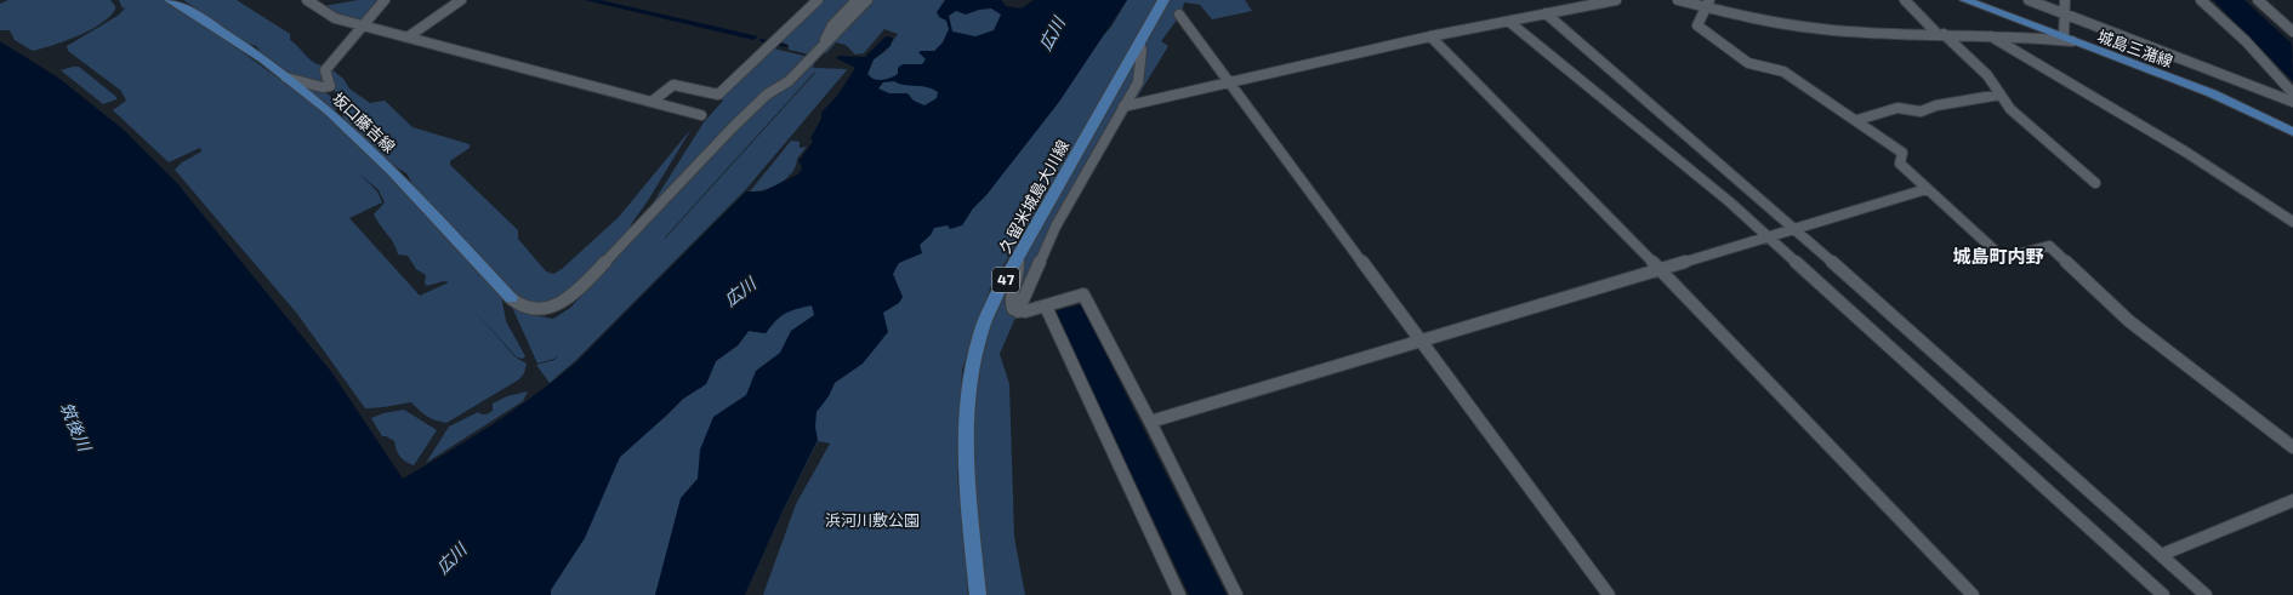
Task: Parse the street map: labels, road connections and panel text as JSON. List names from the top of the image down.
{
  "streets": {
    "main road": [
      "城島三潴線",
      "坂口藤吉線",
      "久留米城島大川線",
      "47"
    ]
  },
  "districts": ["城島町内野"],
  "water": ["広川", "筑後川"],
  "parks": ["浜河川敷公園"]
}
